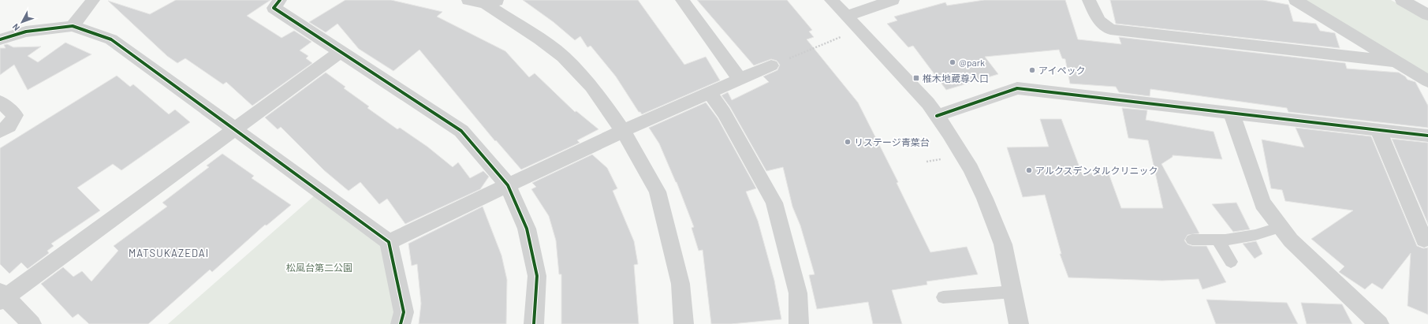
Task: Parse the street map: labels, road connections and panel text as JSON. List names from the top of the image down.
{
  "districts": ["MATSUKAZEDAI"],
  "parks": ["松風台第二公園"],
  "places": {
    "other": [
      "@park",
      "アイペック",
      "リステージ青葉台",
      "アルクスデンタルクリニック"
    ],
    "transit": ["椎木地蔵尊入口"]
  },
  "north": "bottom left"
}
